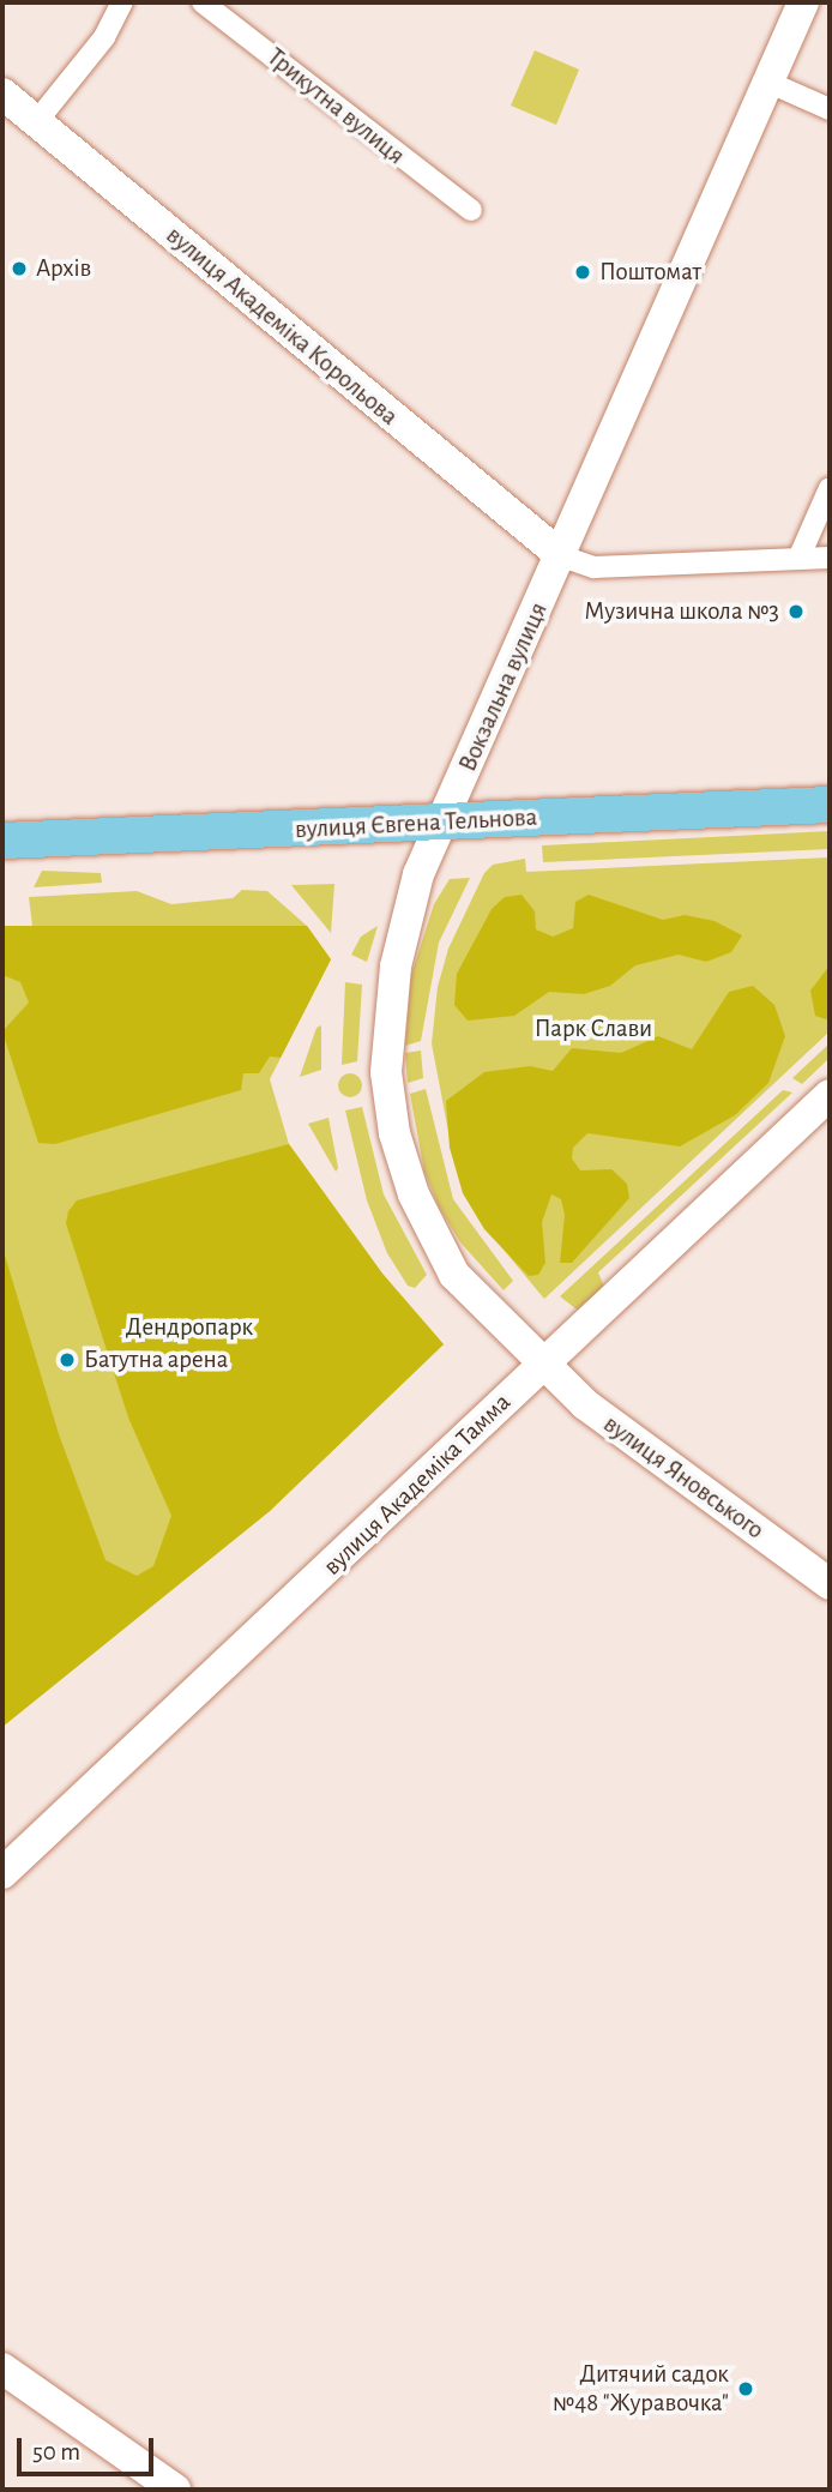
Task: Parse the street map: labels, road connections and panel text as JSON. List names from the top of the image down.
{
  "streets": {
    "main road": [
      "вулиця Академіка Корольова",
      "Вокзальна вулиця",
      "вулиця Євгена Тельнова",
      "вулиця Яновського",
      "вулиця Академіка Тамма"
    ],
    "street": ["Трикутна вулиця"]
  },
  "crossings": [
    ["вулиця Академіка Корольова", "Вокзальна вулиця"],
    ["Вокзальна вулиця", "вулиця Євгена Тельнова"],
    ["Вокзальна вулиця", "вулиця Яновського"],
    ["Вокзальна вулиця", "вулиця Академіка Тамма"],
    ["вулиця Яновського", "вулиця Академіка Тамма"]
  ],
  "parks": ["Парк Слави", "Дендропарк"],
  "places": [
    "Архів",
    "Поштомат",
    "Музична школа №3",
    "Батутна арена",
    "Дитячий садок №48 \"Журавочка\""
  ],
  "scale_bar": "50 m"
}
